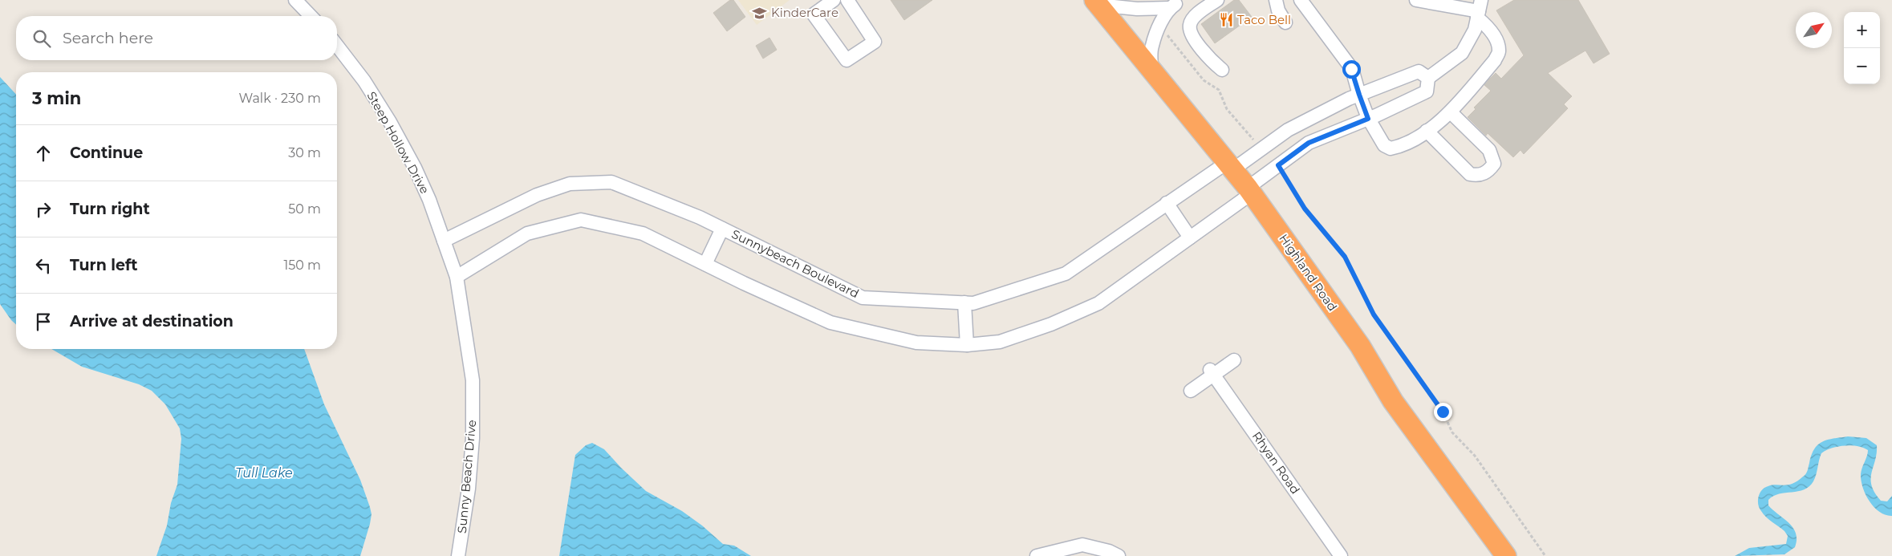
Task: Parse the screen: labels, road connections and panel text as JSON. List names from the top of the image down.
{
  "streets": {
    "highway": ["Highland Road"],
    "street": [
      "Steep Hollow Drive",
      "Sunnybeach Boulevard",
      "Rhyan Road",
      "Sunny Beach Drive"
    ]
  },
  "crossings": [
    ["Steep Hollow Drive", "Sunnybeach Boulevard"],
    ["Steep Hollow Drive", "Sunny Beach Drive"],
    ["Sunnybeach Boulevard", "Highland Road"]
  ],
  "water": ["Tull Lake"],
  "places": {
    "school or university": ["KinderCare"],
    "restaurant": ["Taco Bell"]
  },
  "north": "top right",
  "page": {
    "map_buttons": ["+", "−"],
    "search": "Search here",
    "heading": ["3 min", "Walk · 230 m"],
    "list": [
      ["Continue", "30 m"],
      ["Turn right", "50 m"],
      ["Turn left", "150 m"],
      "Arrive at destination"
    ]
  }
}
